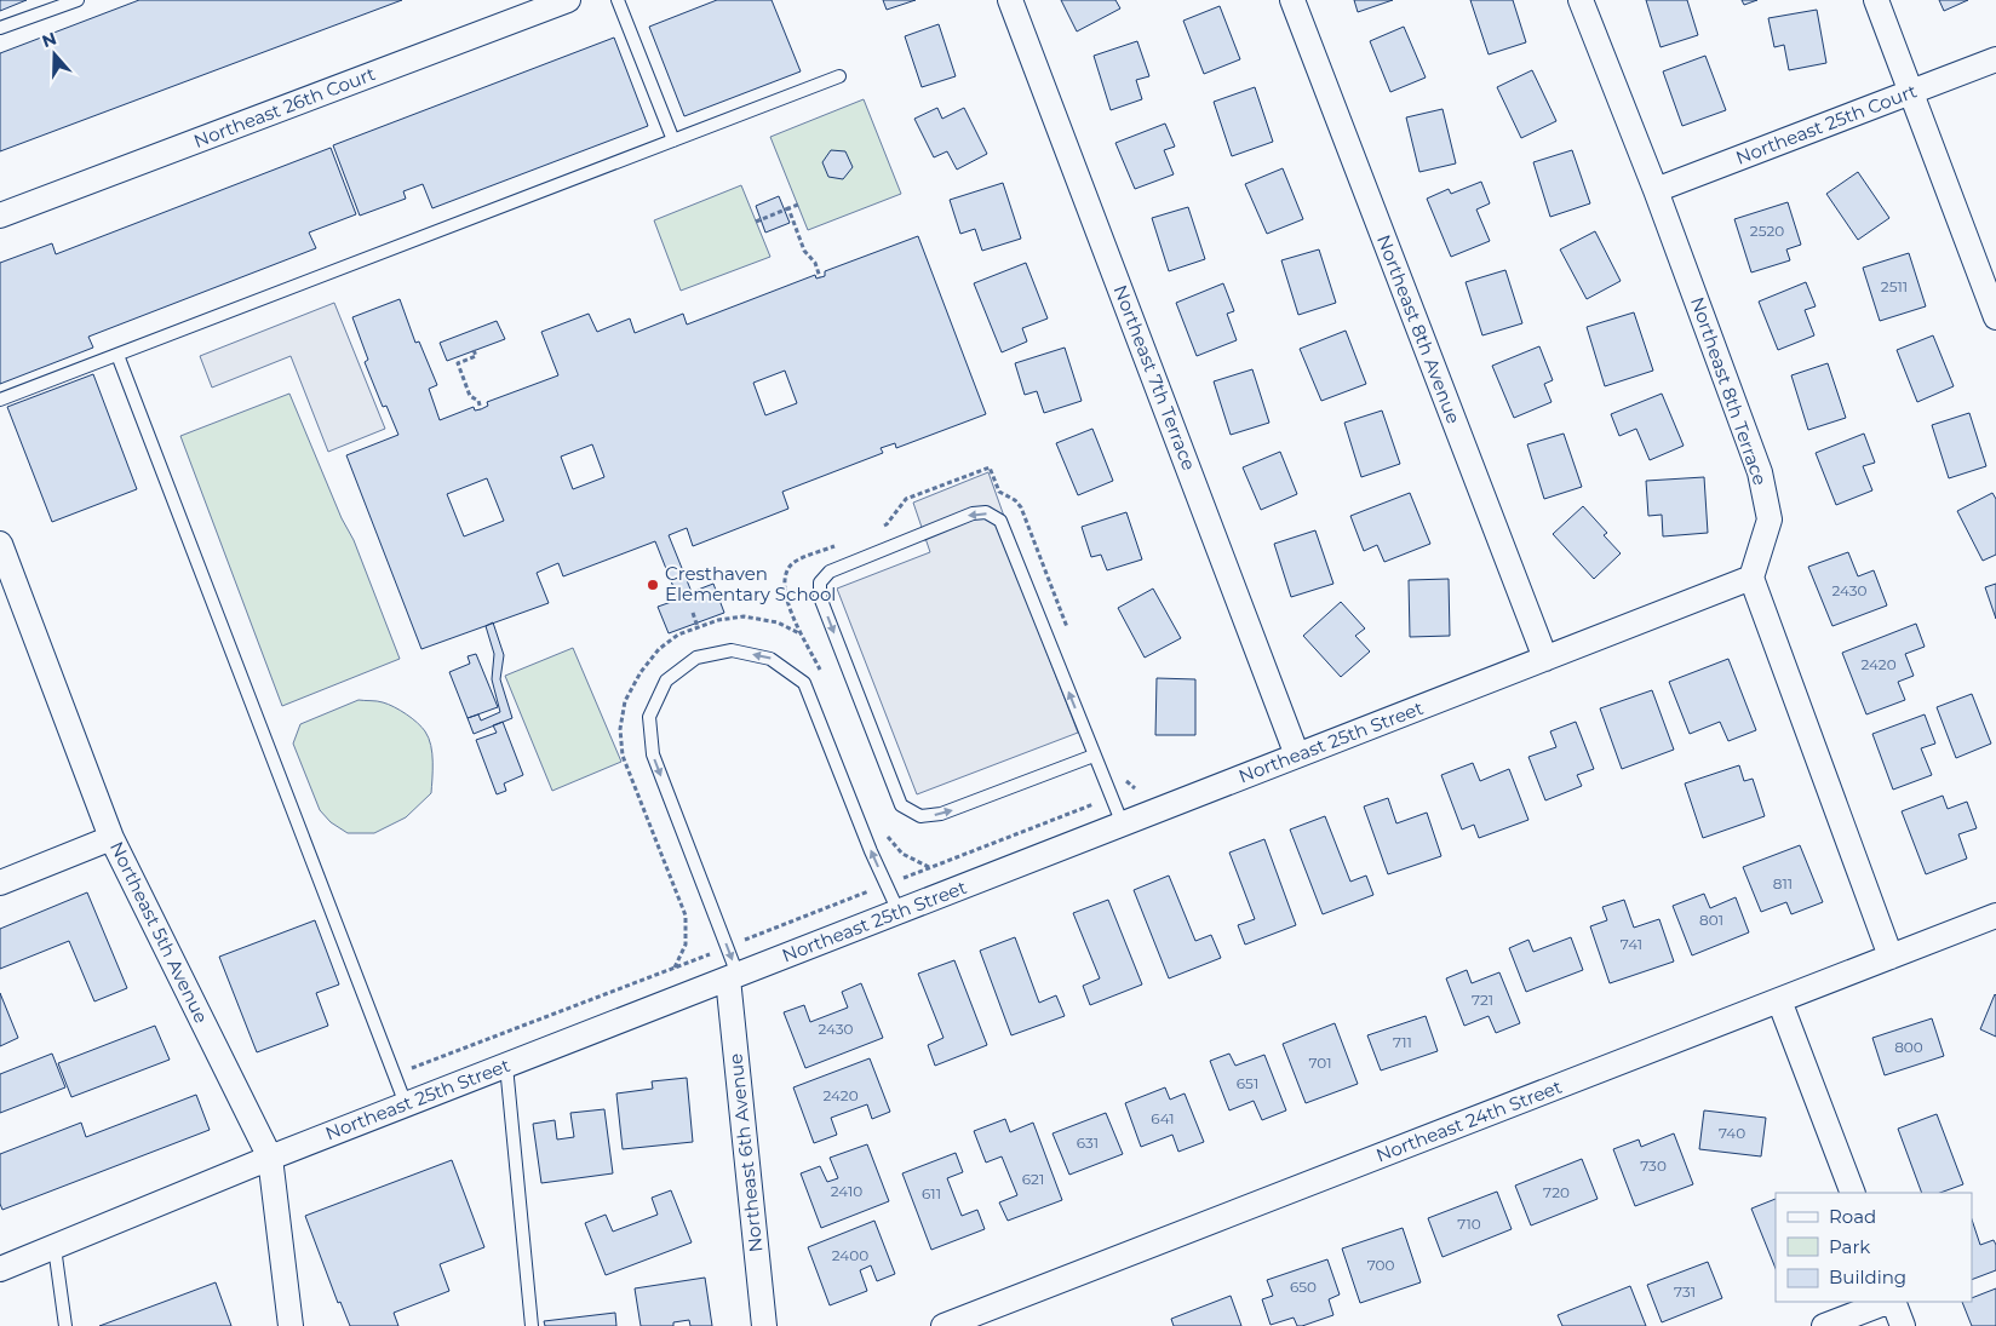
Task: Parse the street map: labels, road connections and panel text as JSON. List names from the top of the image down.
{
  "streets": {
    "street": [
      "Northeast 26th Court",
      "Northeast 25th Court",
      "Northeast 8th Avenue",
      "Northeast 7th Terrace",
      "Northeast 8th Terrace",
      "Northeast 25th Street",
      "Northeast 5th Avenue",
      "Northeast 24th Street",
      "Northeast 6th Avenue"
    ]
  },
  "crossings": [
    ["Northeast 25th Court", "Northeast 8th Terrace"],
    ["Northeast 8th Avenue", "Northeast 25th Street"],
    ["Northeast 7th Terrace", "Northeast 25th Street"],
    ["Northeast 8th Terrace", "Northeast 25th Street"],
    ["Northeast 25th Street", "Northeast 5th Avenue"],
    ["Northeast 25th Street", "Northeast 6th Avenue"]
  ],
  "places": ["Cresthaven Elementary School"],
  "house_numbers": [
    "2520",
    "2511",
    "2430",
    "2420",
    "811",
    "801",
    "741",
    "721",
    "2430",
    "711",
    "800",
    "701",
    "651",
    "2420",
    "641",
    "740",
    "631",
    "730",
    "621",
    "2410",
    "720",
    "611",
    "710",
    "2400",
    "700",
    "650",
    "731"
  ],
  "legend": ["Road", "Park", "Building"],
  "north": "top"
}
